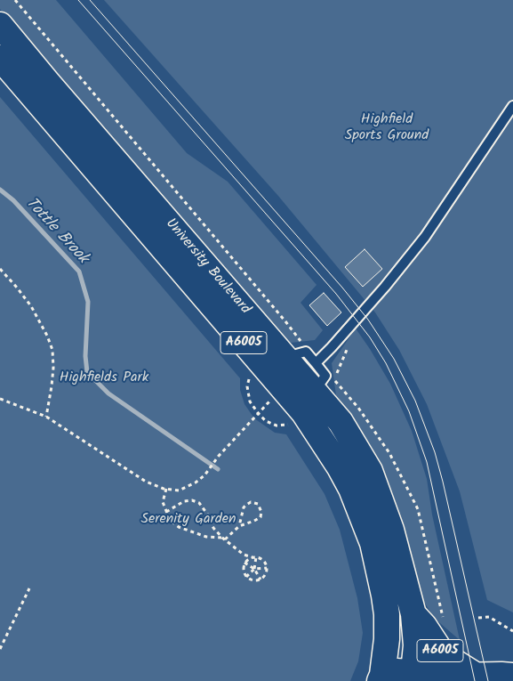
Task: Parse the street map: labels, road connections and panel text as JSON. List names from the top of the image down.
{
  "streets": {
    "main road": ["University Boulevard", "A6005"]
  },
  "crossings": [
    ["University Boulevard", "A6005"]
  ],
  "water": ["Tottle Brook"],
  "parks": ["Highfield Sports Ground", "Highfields Park", "Serenity Garden"]
}
